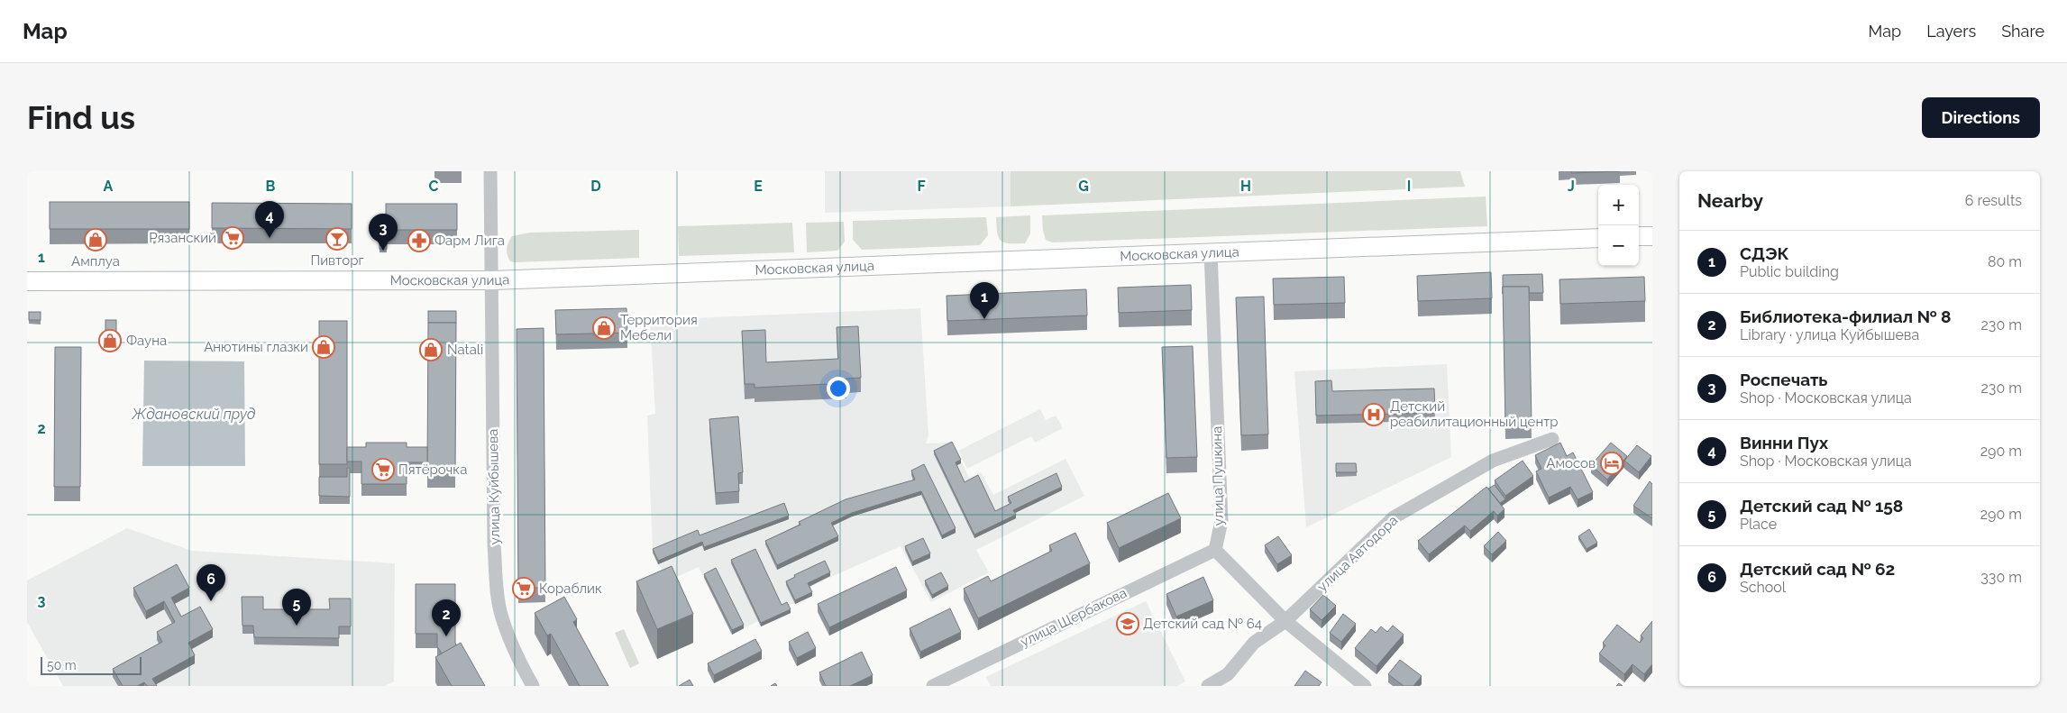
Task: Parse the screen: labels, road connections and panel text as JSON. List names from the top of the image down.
{
  "streets": {
    "main road": ["Московская улица"],
    "street": [
      "улица Пушкина",
      "улица Куйбышева",
      "улица Автодора",
      "улица Щербакова"
    ]
  },
  "crossings": [
    ["Московская улица", "улица Пушкина"],
    ["Московская улица", "улица Куйбышева"],
    ["улица Пушкина", "улица Щербакова"]
  ],
  "water": ["Ждановский пруд"],
  "places": {
    "supermarket": ["Рязанский", "Пятёрочка", "Кораблик"],
    "bar": ["Пивторг"],
    "shop": [
      "Амплуа",
      "Территория Мебели",
      "Фауна",
      "Анютины глазки",
      "Natali"
    ],
    "pharmacy": ["Фарм Лига"],
    "hospital": ["Детский реабилитационный центр"],
    "hotel": ["Амосов"],
    "school or university": ["Детский сад № 64"]
  },
  "scale_bar": "50 m",
  "page": {
    "header": "Map",
    "nav": ["Map", "Layers", "Share"],
    "buttons": "Directions",
    "title": "Find us",
    "heading": ["Nearby", "6 results"],
    "map_buttons": ["+", "−"],
    "pins": [
      "4",
      "3",
      "1",
      "6",
      "5",
      "2"
    ],
    "list": [
      {
        "mark": "1",
        "name": "СДЭК",
        "note": "Public building",
        "value": "80 m"
      },
      {
        "mark": "2",
        "name": "Библиотека-филиал № 8",
        "note": "Library · улица Куйбышева",
        "value": "230 m"
      },
      {
        "mark": "3",
        "name": "Роспечать",
        "note": "Shop · Московская улица",
        "value": "230 m"
      },
      {
        "mark": "4",
        "name": "Винни Пух",
        "note": "Shop · Московская улица",
        "value": "290 m"
      },
      {
        "mark": "5",
        "name": "Детский сад № 158",
        "note": "Place",
        "value": "290 m"
      },
      {
        "mark": "6",
        "name": "Детский сад № 62",
        "note": "School",
        "value": "330 m"
      }
    ],
    "scale": "50 m"
  },
  "grid": {
    "columns": [
      "A",
      "B",
      "C",
      "D",
      "E",
      "F",
      "G",
      "H",
      "I",
      "J"
    ],
    "rows": ["1", "2", "3"]
  }
}
